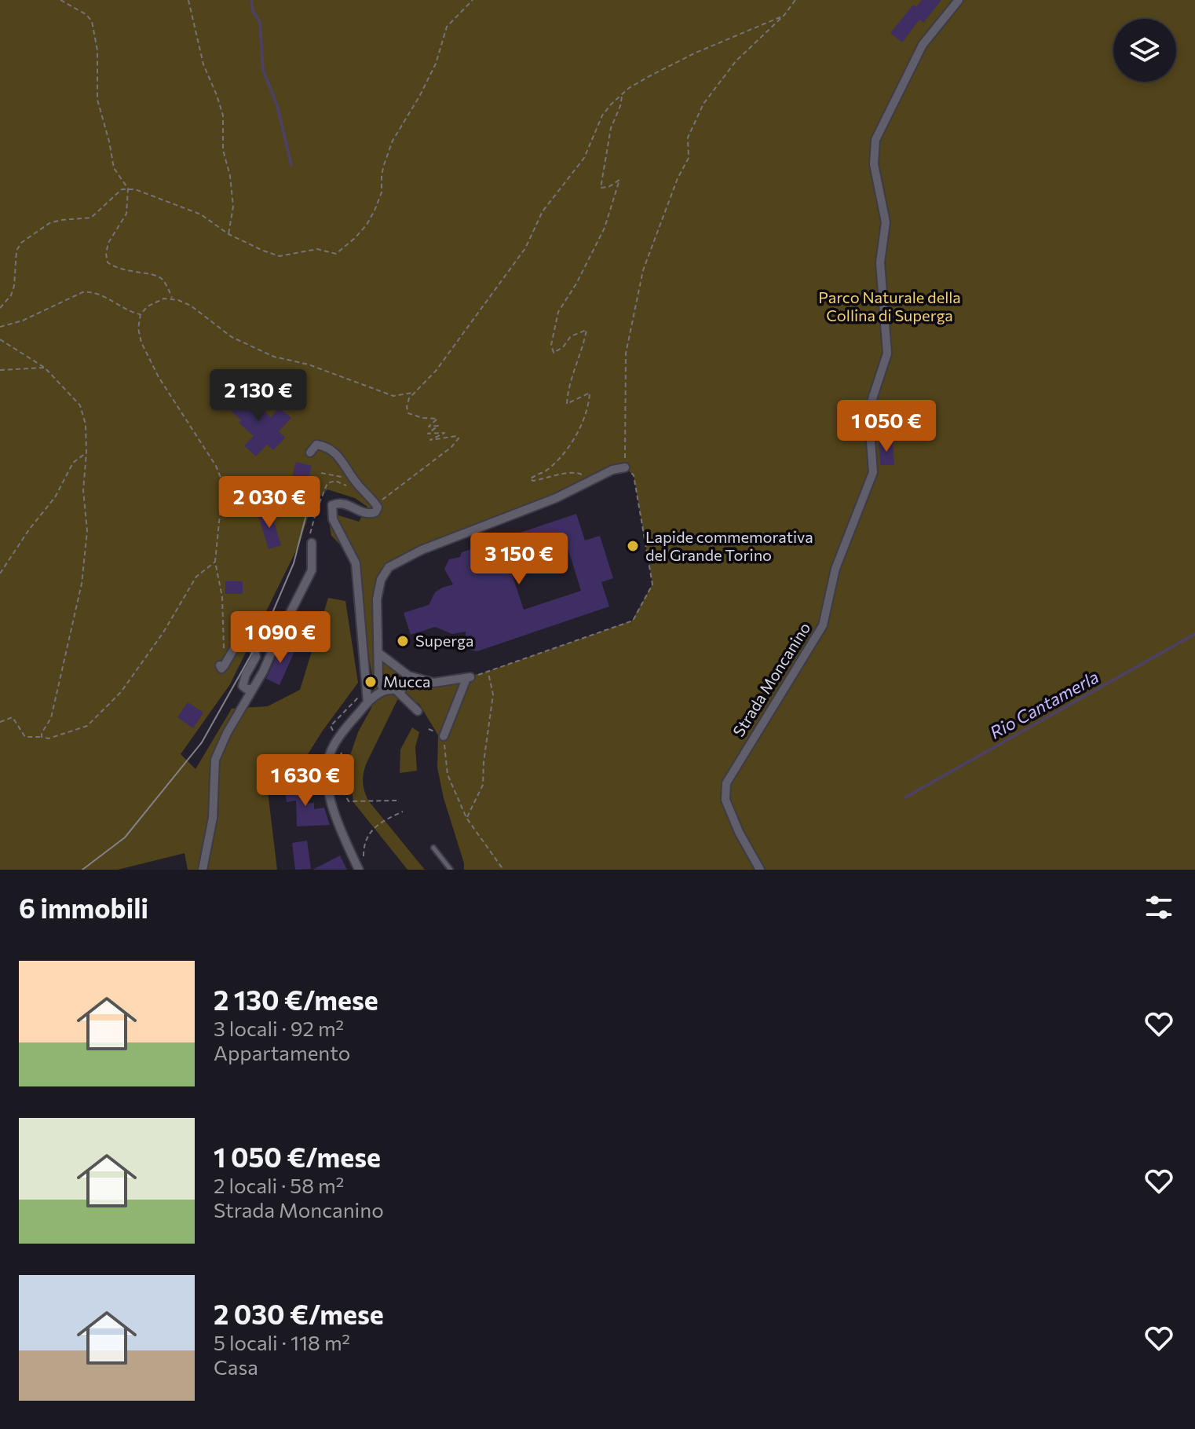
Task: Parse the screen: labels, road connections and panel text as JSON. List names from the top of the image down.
{
  "streets": {
    "street": ["Strada Moncanino"]
  },
  "water": ["Rio Cantamerla"],
  "parks": ["Parco Naturale della Collina di Superga"],
  "places": ["Lapide commemorativa del Grande Torino", "Superga", "Mucca"],
  "page": {
    "price": [
      "2 130 €",
      "1 050 €",
      "2 030 €",
      "3 150 €",
      "1 090 €",
      "1 630 €"
    ],
    "heading": "6 immobili",
    "list": [
      {
        "name": "2 130 €/mese",
        "note": "3 locali · 92 m² · Appartamento"
      },
      {
        "name": "1 050 €/mese",
        "note": "2 locali · 58 m² · Strada Moncanino"
      },
      {
        "name": "2 030 €/mese",
        "note": "5 locali · 118 m² · Casa"
      }
    ]
  }
}
